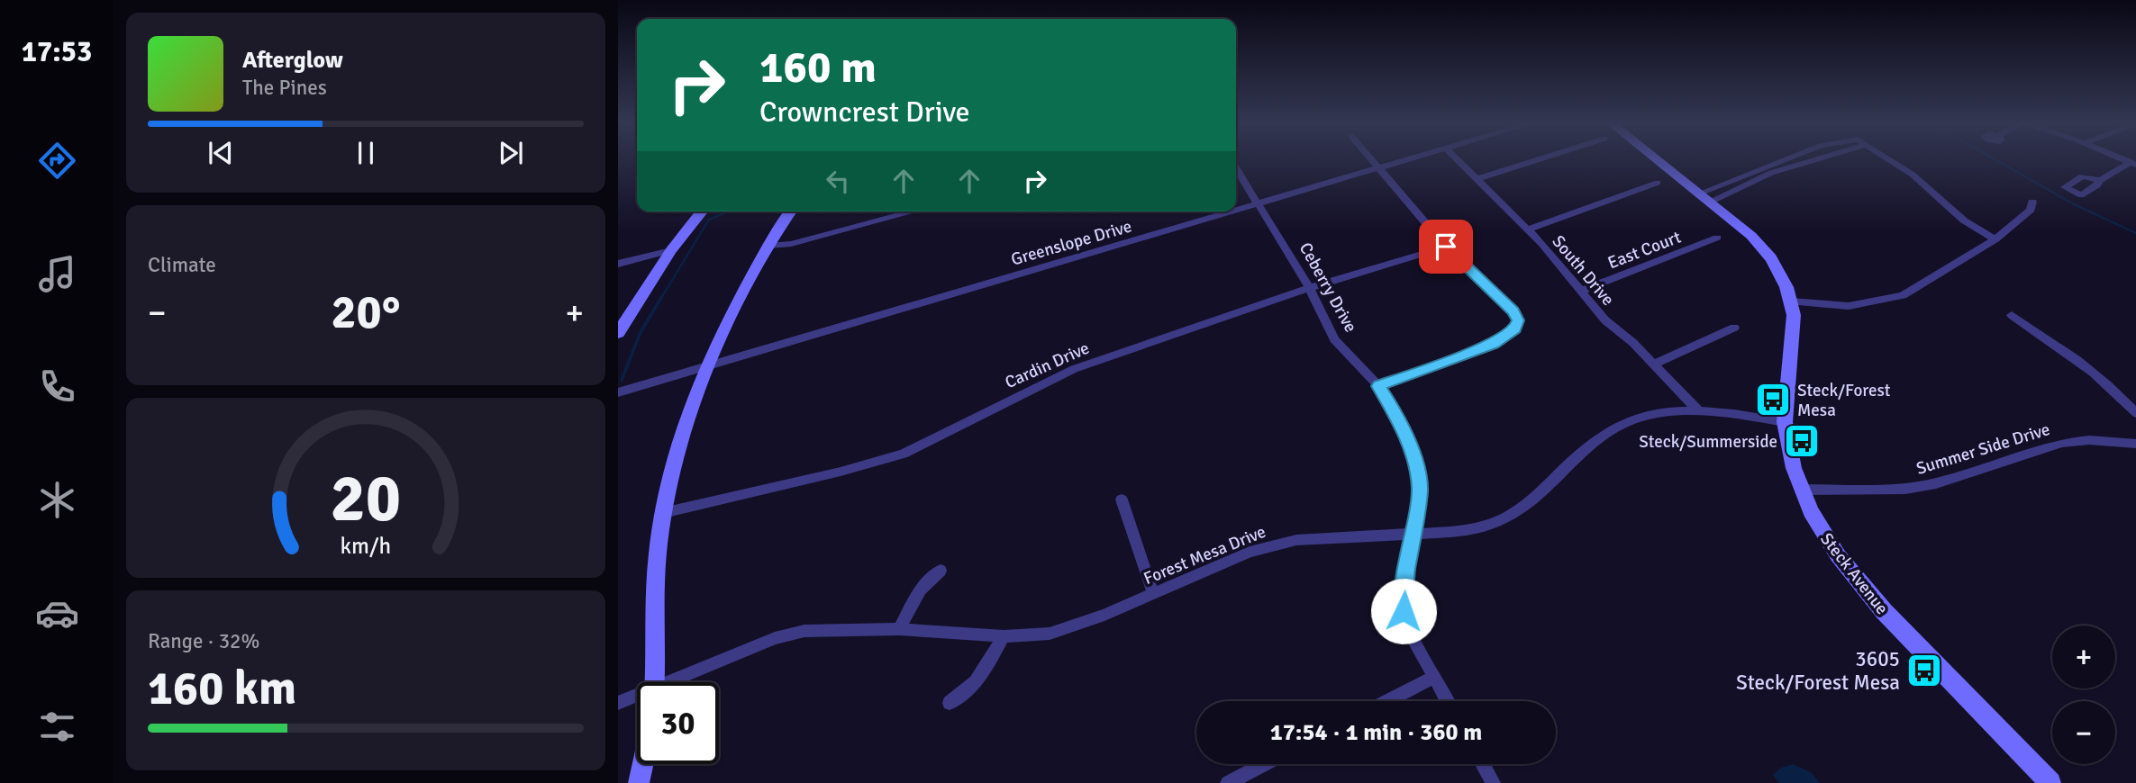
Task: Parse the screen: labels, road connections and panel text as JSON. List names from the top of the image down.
{
  "streets": {
    "street": [
      "Greenslope Drive",
      "East Court",
      "South Drive",
      "Ceberry Drive",
      "Cardin Drive",
      "Summer Side Drive",
      "Forest Mesa Drive",
      "Steck Avenue"
    ]
  },
  "crossings": [
    ["Greenslope Drive", "Ceberry Drive"],
    ["East Court", "South Drive"],
    ["South Drive", "Forest Mesa Drive"],
    ["Ceberry Drive", "Cardin Drive"],
    ["Ceberry Drive", "Forest Mesa Drive"],
    ["Summer Side Drive", "Steck Avenue"],
    ["Forest Mesa Drive", "Steck Avenue"]
  ],
  "places": {
    "bus stop": ["Steck/Forest Mesa", "Steck/Summerside", "3605 Steck/Forest Mesa"]
  },
  "page": {
    "tabs": "17:53",
    "turn": ["160 m", "Crowncrest Drive"],
    "song": ["Afterglow", "The Pines"],
    "tile": [
      "Climate",
      ["Range · 32%", "160 km"]
    ],
    "heat": ["−", "20°", "+"],
    "map_buttons": ["+", "−"],
    "limit": "30",
    "trip": "17:54 · 1 min · 360 m",
    "gauge": ["20", "km/h"]
  }
}
